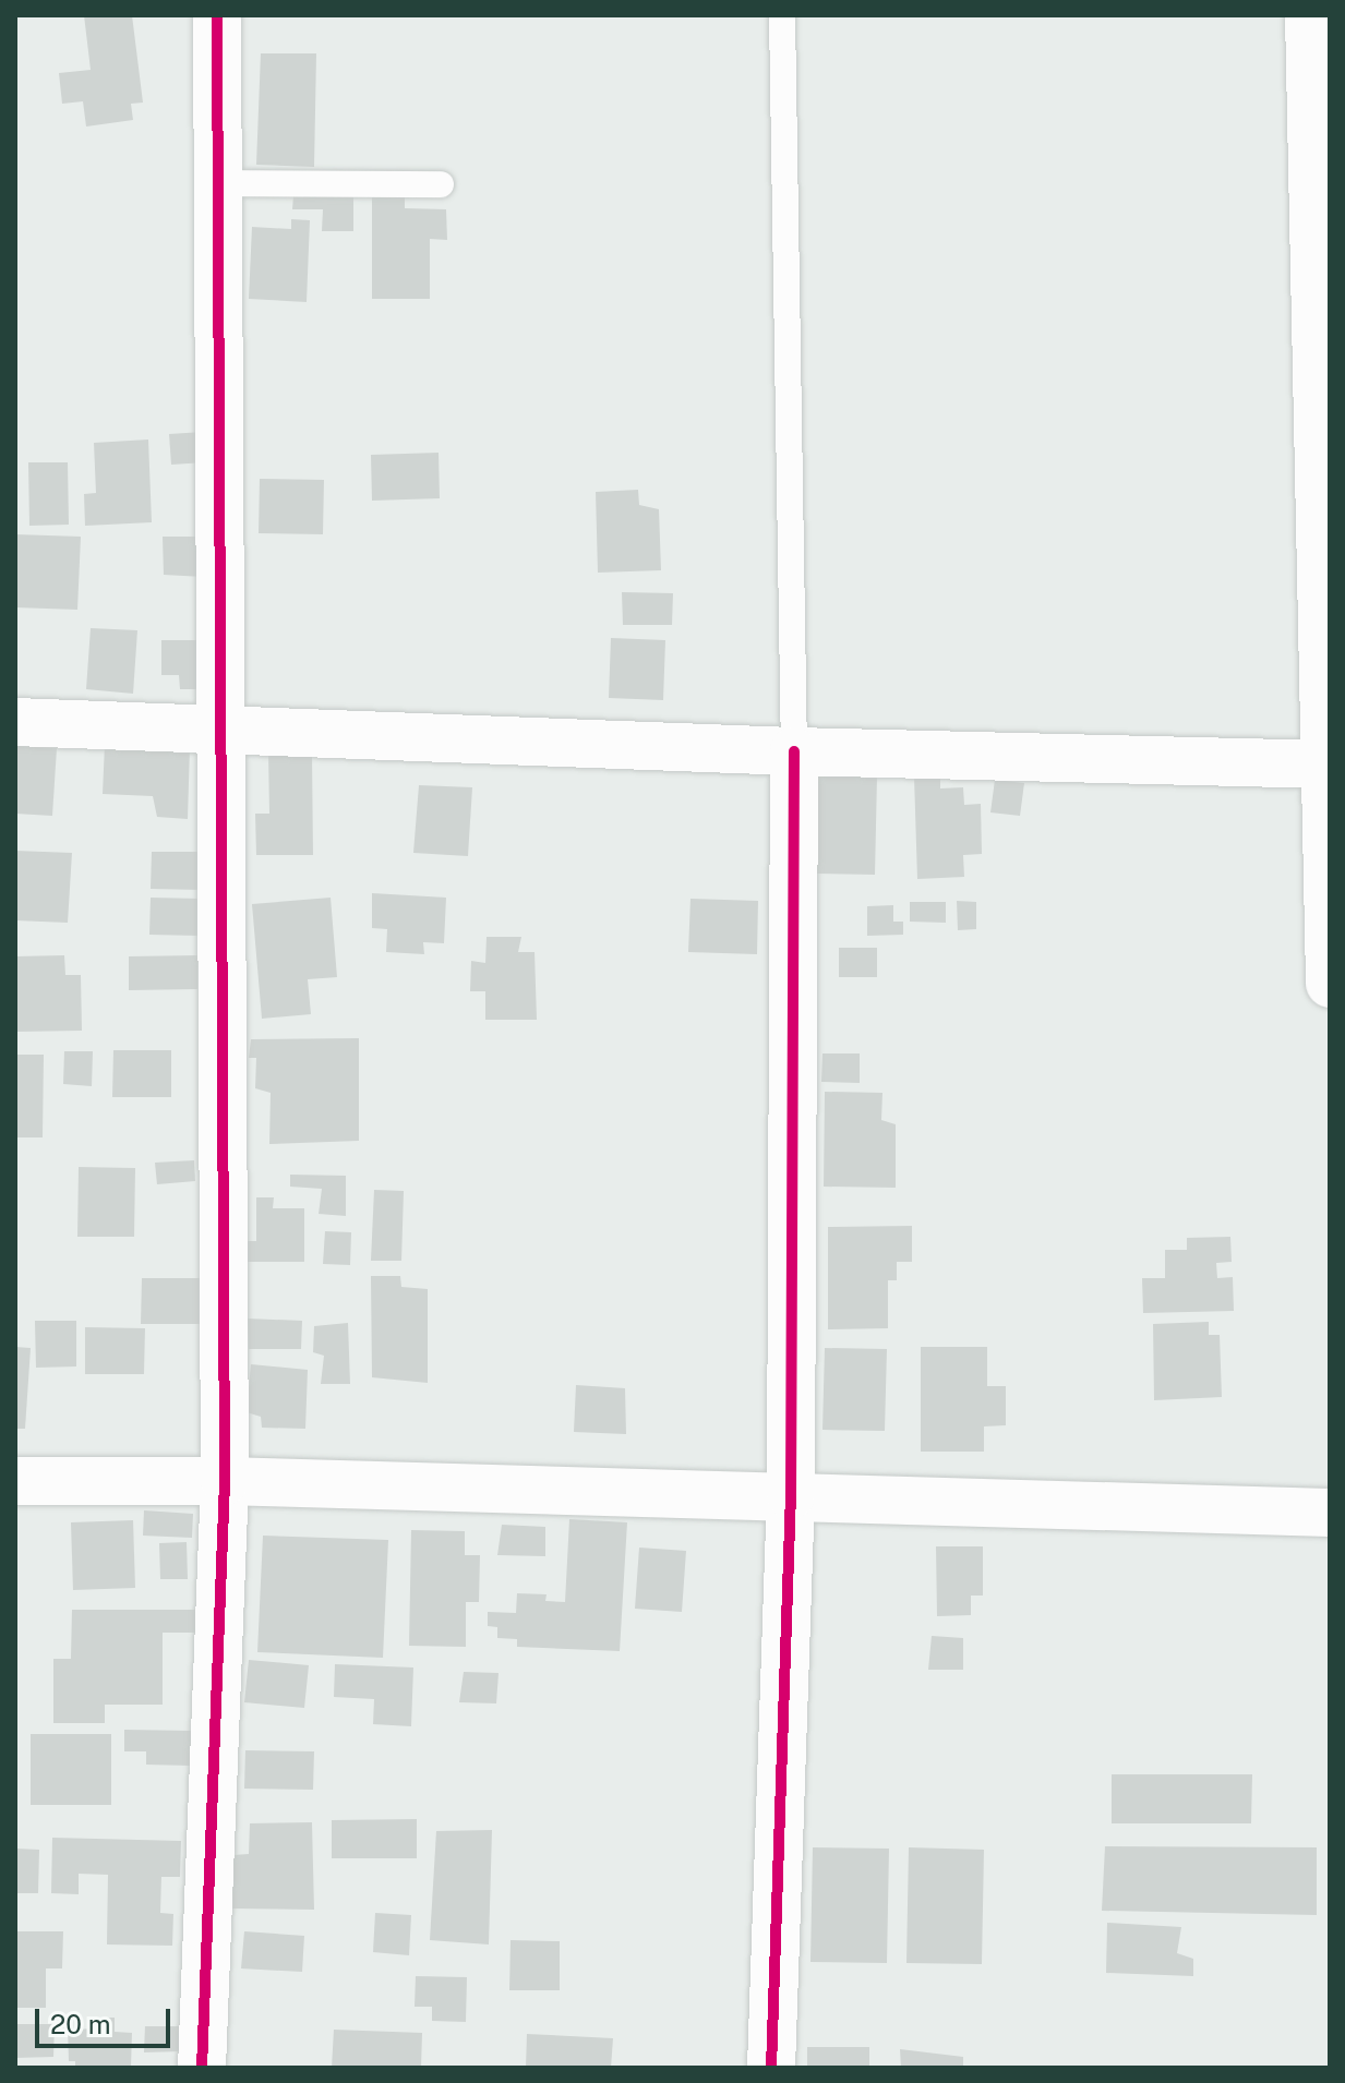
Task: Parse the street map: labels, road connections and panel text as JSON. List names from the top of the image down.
{
  "scale_bar": "20 m"
}
